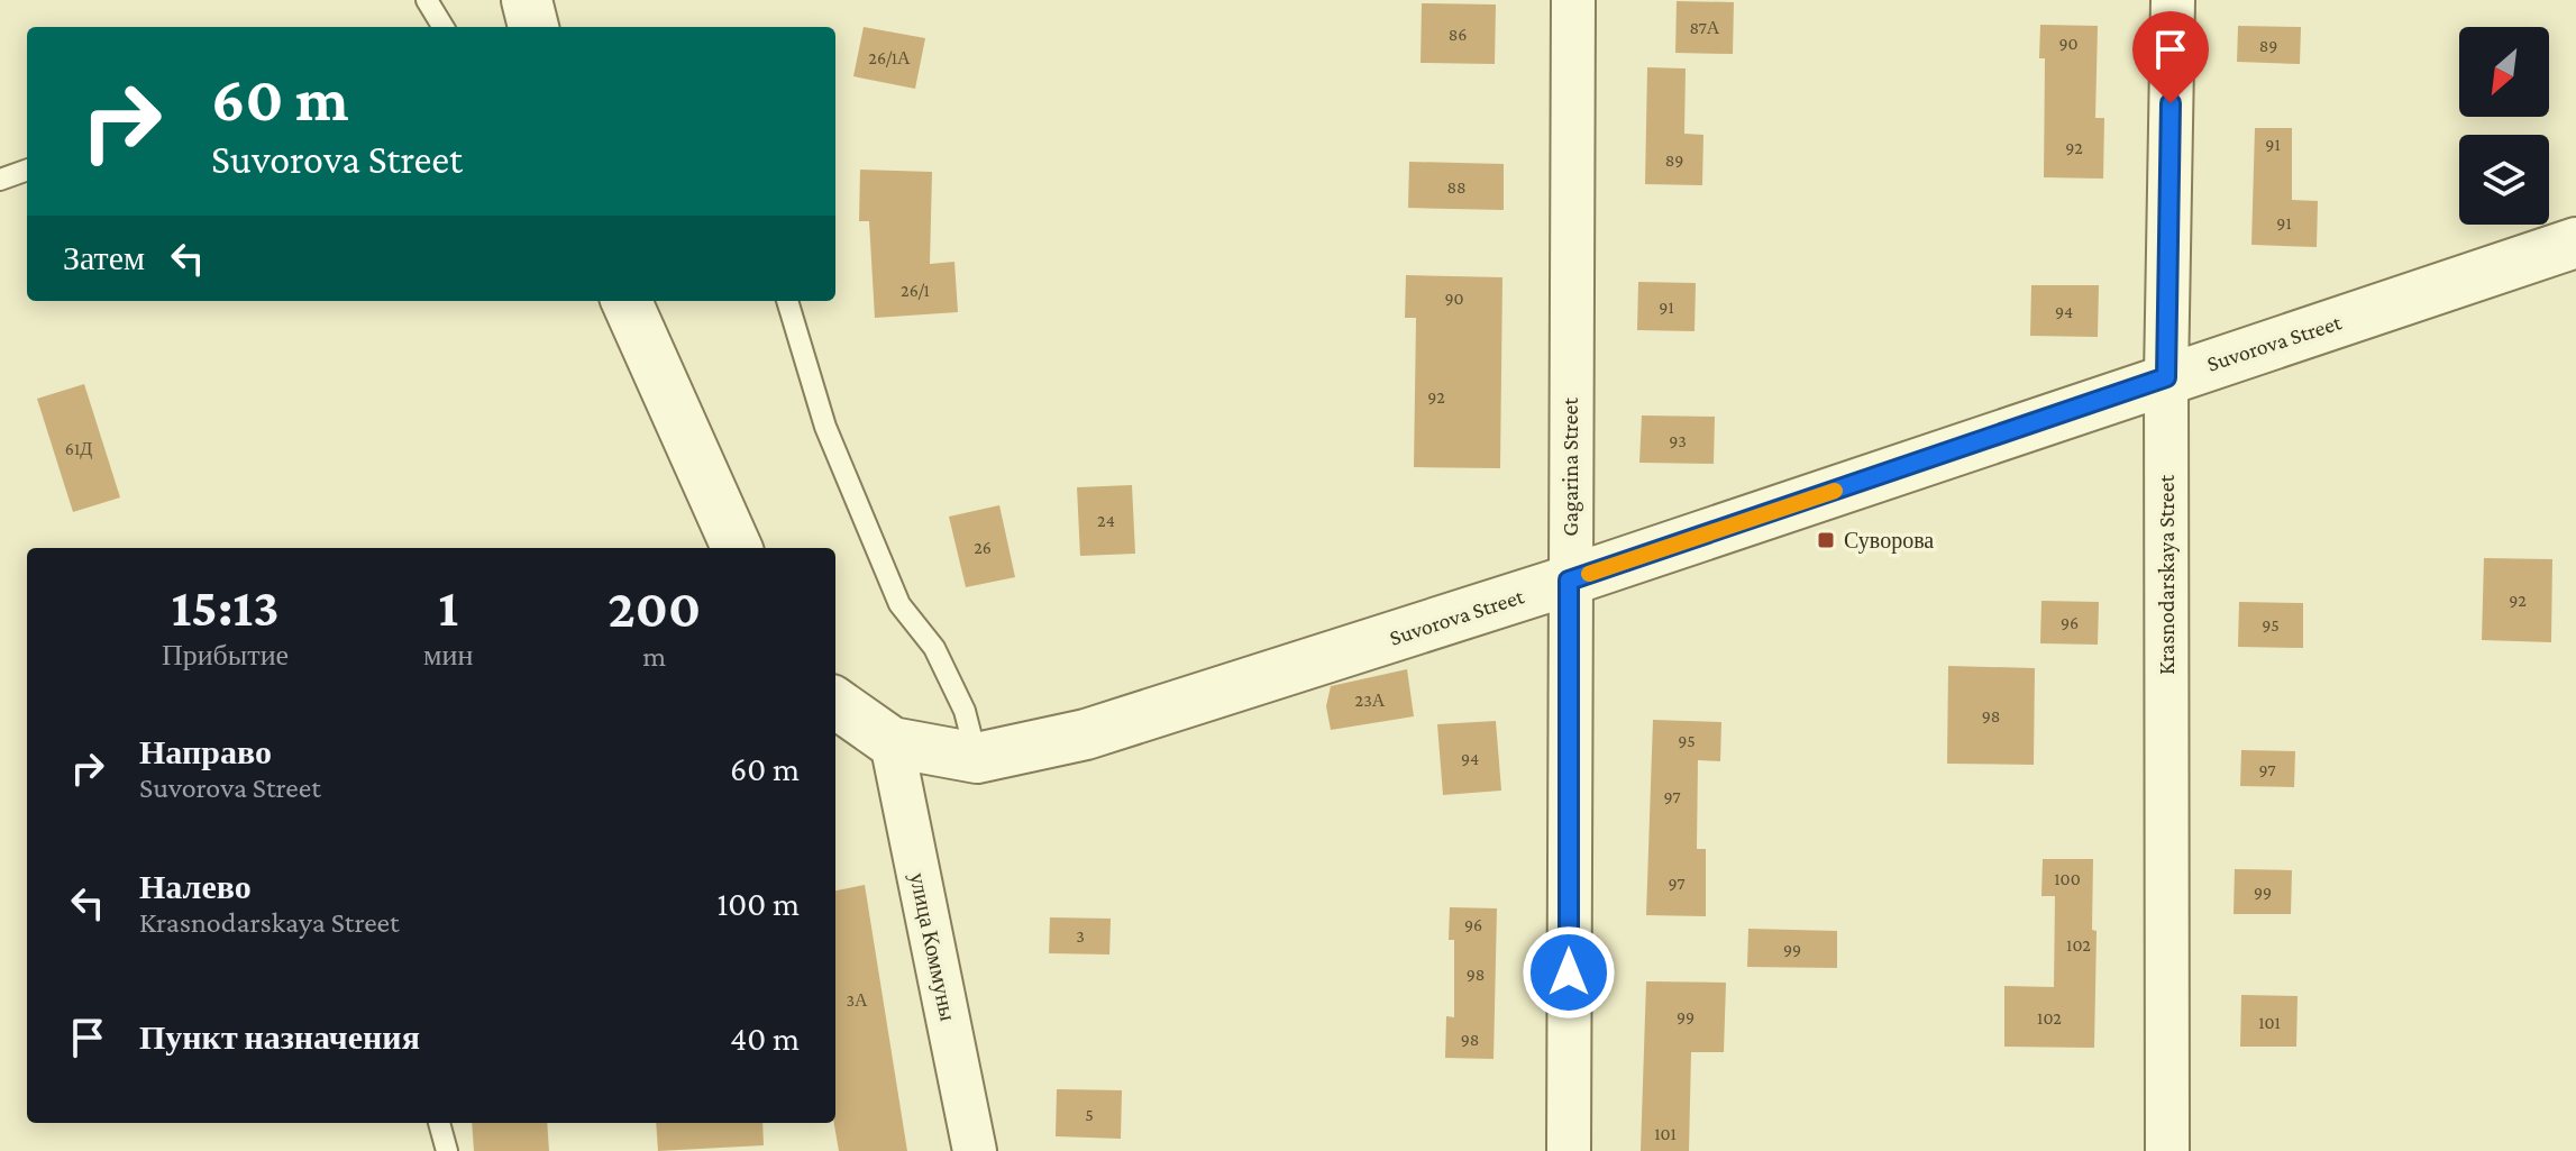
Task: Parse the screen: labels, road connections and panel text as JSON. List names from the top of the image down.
{
  "streets": {
    "street": [
      "Suvorova Street",
      "Gagarina Street",
      "Krasnodarskaya Street",
      "улица Коммуны"
    ]
  },
  "crossings": [
    ["Suvorova Street", "Gagarina Street"],
    ["Suvorova Street", "Krasnodarskaya Street"],
    ["Suvorova Street", "улица Коммуны"]
  ],
  "places": {
    "transit": ["Суворова"]
  },
  "house_numbers": [
    "87А",
    "86",
    "90",
    "89",
    "26/1А",
    "91",
    "92",
    "89",
    "88",
    "91",
    "26/1",
    "90",
    "91",
    "94",
    "92",
    "93",
    "61Д",
    "24",
    "26",
    "92",
    "96",
    "95",
    "23А",
    "98",
    "95",
    "94",
    "97",
    "97",
    "100",
    "97",
    "99",
    "96",
    "3",
    "102",
    "99",
    "98",
    "3А",
    "99",
    "102",
    "101",
    "98",
    "5",
    "101"
  ],
  "north": "bottom left",
  "page": {
    "turn": ["60 m", "Suvorova Street"],
    "then": "Затем",
    "eta": [
      "15:13",
      "Прибытие",
      "1",
      "мин",
      "200",
      "m"
    ],
    "list": [
      {
        "name": "Направо",
        "note": "Suvorova Street",
        "value": "60 m"
      },
      {
        "name": "Налево",
        "note": "Krasnodarskaya Street",
        "value": "100 m"
      },
      {
        "name": "Пункт назначения",
        "value": "40 m"
      }
    ]
  }
}
